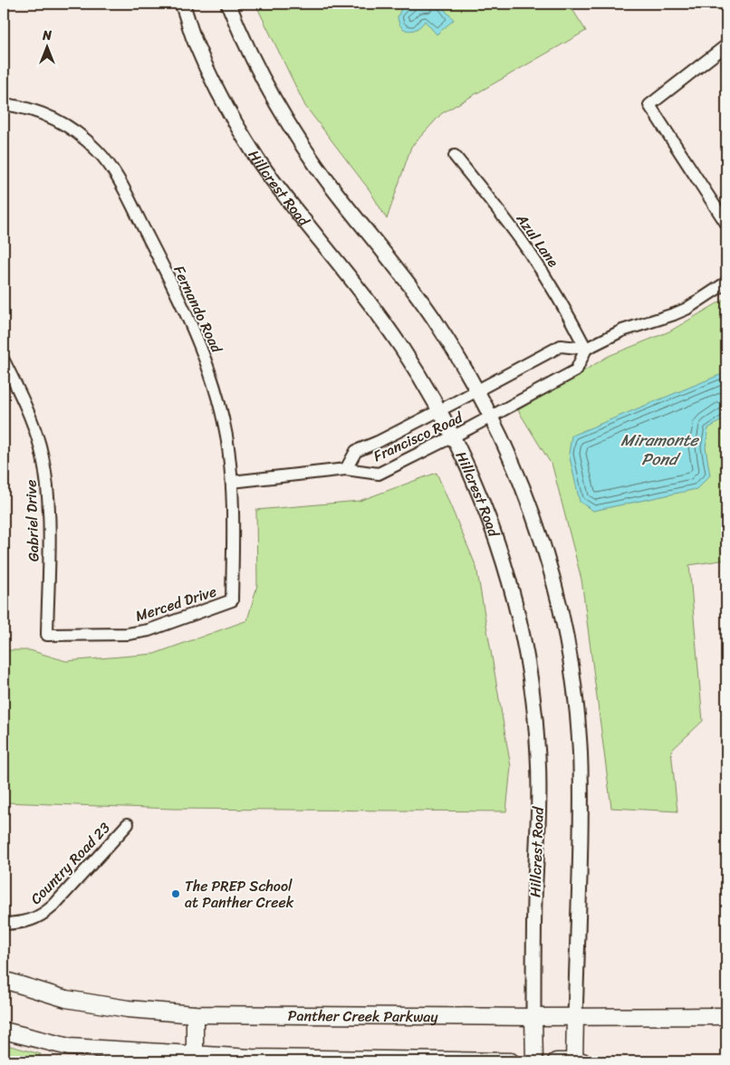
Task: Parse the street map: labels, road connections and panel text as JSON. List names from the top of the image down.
{
  "streets": {
    "main road": ["Hillcrest Road", "Panther Creek Parkway"],
    "street": [
      "Azul Lane",
      "Fernando Road",
      "Francisco Road",
      "Gabriel Drive",
      "Merced Drive",
      "Country Road 23"
    ]
  },
  "crossings": [
    ["Hillcrest Road", "Francisco Road"],
    ["Hillcrest Road", "Panther Creek Parkway"],
    ["Azul Lane", "Francisco Road"],
    ["Fernando Road", "Merced Drive"],
    ["Gabriel Drive", "Merced Drive"]
  ],
  "water": ["Miramonte Pond"],
  "places": ["The PREP School at Panther Creek"],
  "north": "top"
}
